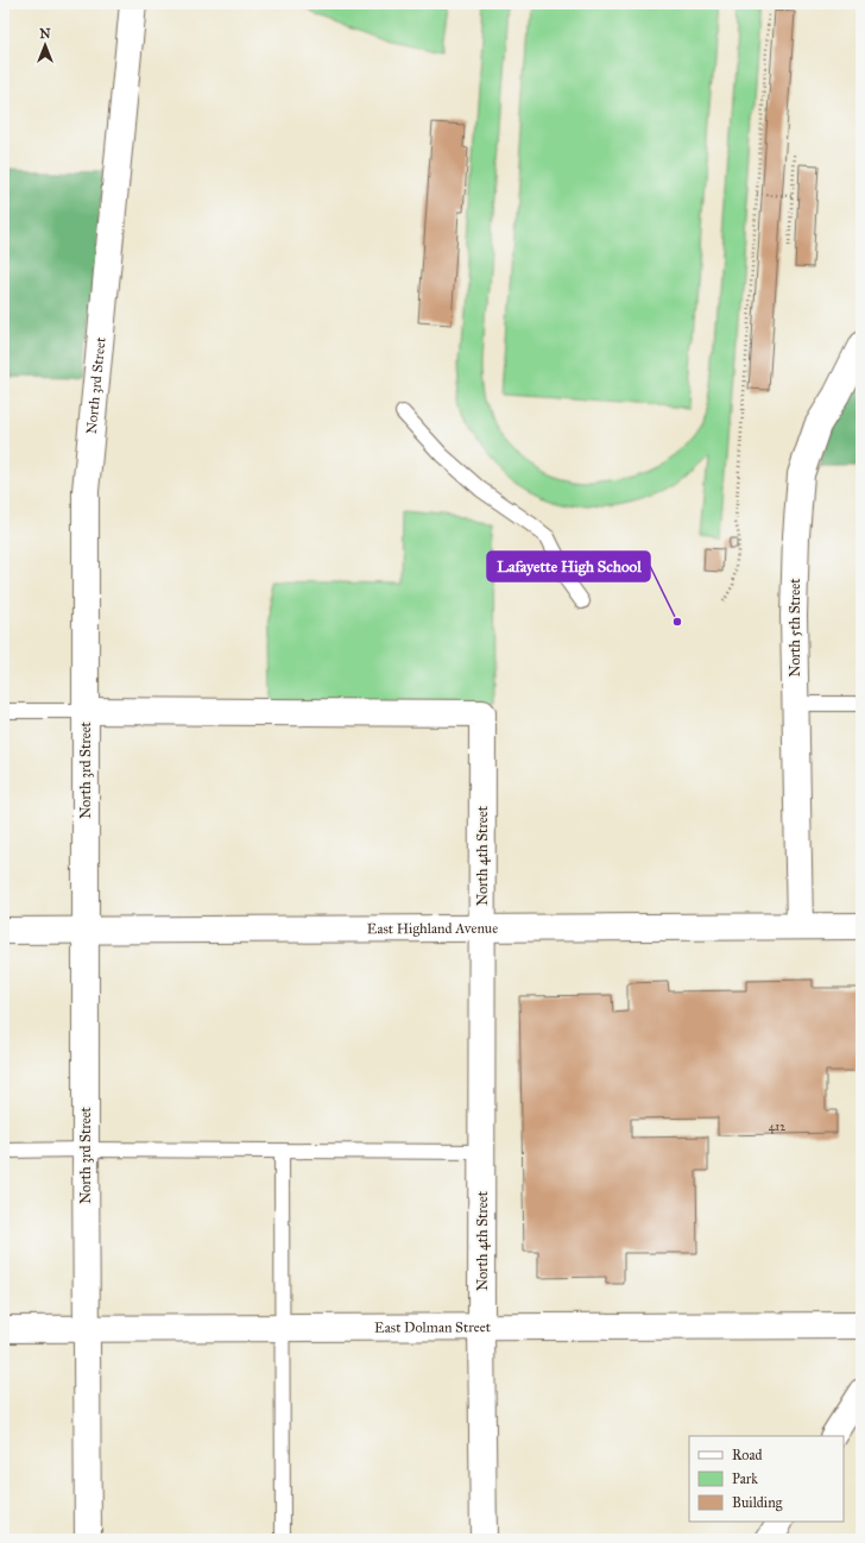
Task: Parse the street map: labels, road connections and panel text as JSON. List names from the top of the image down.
{
  "streets": {
    "street": [
      "North 3rd Street",
      "North 5th Street",
      "North 4th Street",
      "East Highland Avenue",
      "East Dolman Street"
    ]
  },
  "crossings": [
    ["North 3rd Street", "North 4th Street"],
    ["North 3rd Street", "East Highland Avenue"],
    ["North 3rd Street", "East Dolman Street"],
    ["North 5th Street", "East Highland Avenue"],
    ["North 4th Street", "East Highland Avenue"],
    ["North 4th Street", "East Dolman Street"]
  ],
  "places": ["Lafayette High School"],
  "house_numbers": ["412"],
  "legend": ["Road", "Park", "Building"],
  "north": "top"
}
